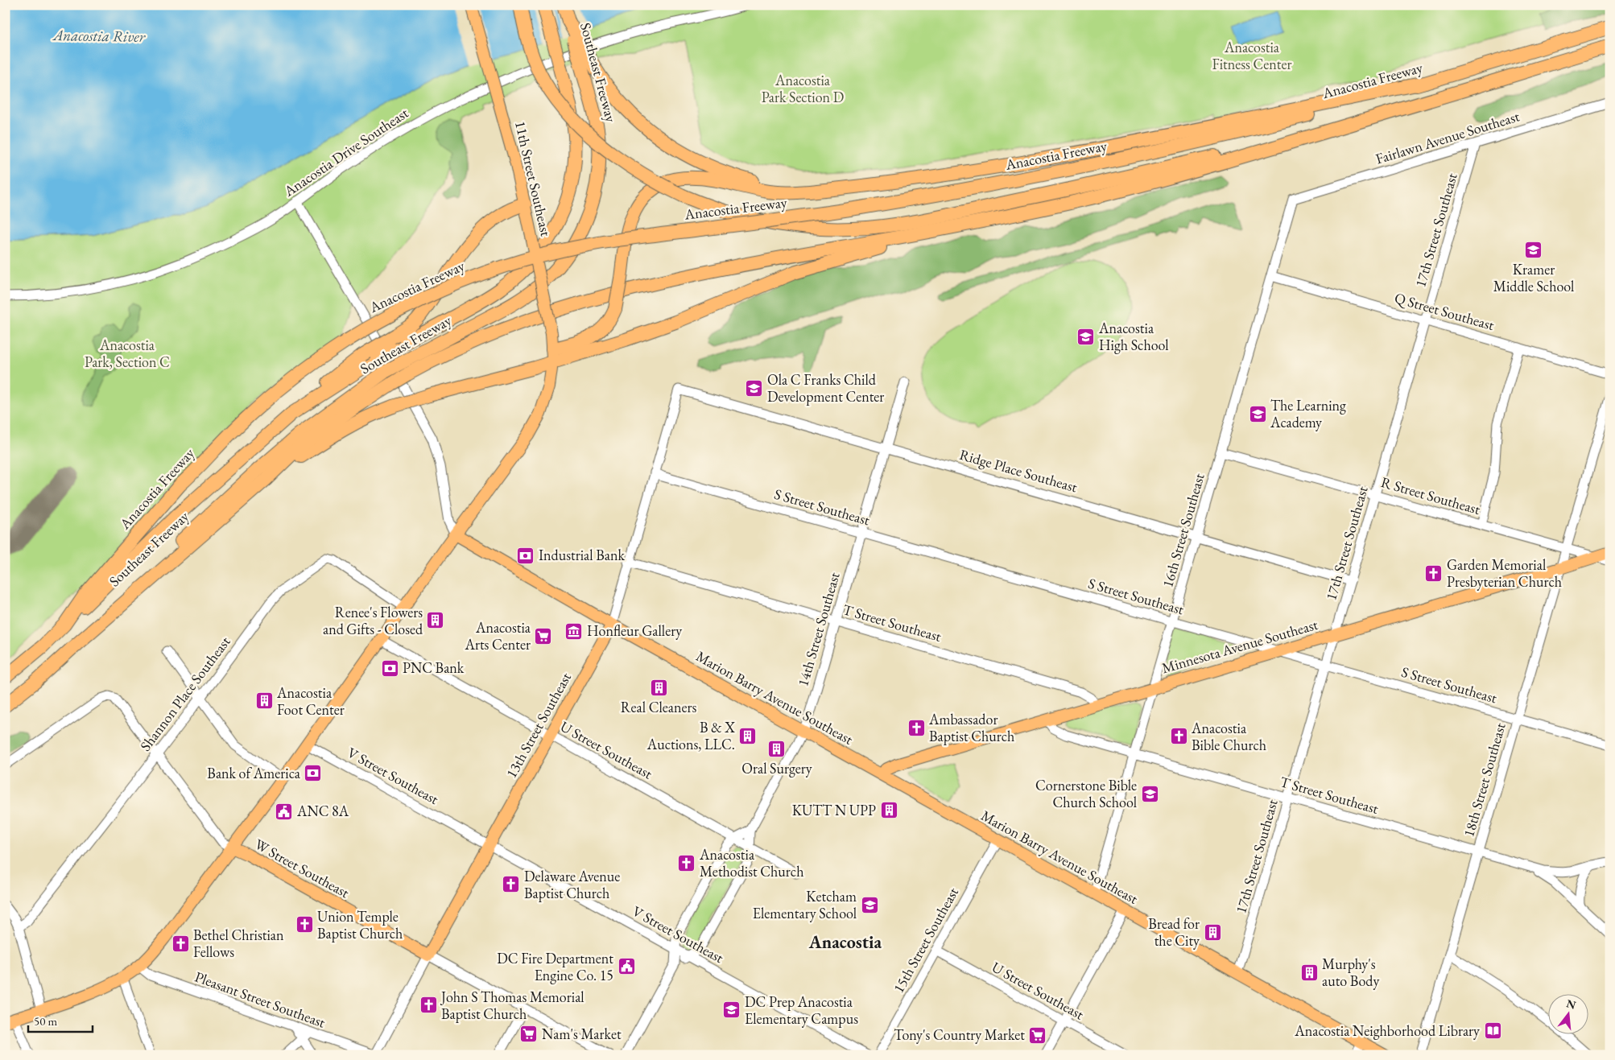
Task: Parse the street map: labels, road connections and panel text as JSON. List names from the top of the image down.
{
  "streets": {
    "highway": ["Southeast Freeway", "Anacostia Freeway"],
    "main road": [
      "11th Street Southeast",
      "Minnesota Avenue Southeast",
      "Marion Barry Avenue Southeast",
      "13th Street Southeast",
      "W Street Southeast"
    ],
    "street": [
      "Fairlawn Avenue Southeast",
      "Anacostia Drive Southeast",
      "17th Street Southeast",
      "Q Street Southeast",
      "Ridge Place Southeast",
      "R Street Southeast",
      "S Street Southeast",
      "16th Street Southeast",
      "T Street Southeast",
      "14th Street Southeast",
      "Shannon Place Southeast",
      "U Street Southeast",
      "V Street Southeast",
      "18th Street Southeast",
      "15th Street Southeast",
      "Pleasant Street Southeast"
    ]
  },
  "crossings": [
    ["Southeast Freeway", "Anacostia Freeway"],
    ["Fairlawn Avenue Southeast", "17th Street Southeast"],
    ["Fairlawn Avenue Southeast", "16th Street Southeast"],
    ["11th Street Southeast", "Shannon Place Southeast"],
    ["11th Street Southeast", "Marion Barry Avenue Southeast"],
    ["11th Street Southeast", "U Street Southeast"],
    ["11th Street Southeast", "V Street Southeast"],
    ["11th Street Southeast", "W Street Southeast"],
    ["11th Street Southeast", "Pleasant Street Southeast"],
    ["17th Street Southeast", "Q Street Southeast"],
    ["17th Street Southeast", "Ridge Place Southeast"],
    ["17th Street Southeast", "R Street Southeast"],
    ["17th Street Southeast", "S Street Southeast"],
    ["17th Street Southeast", "T Street Southeast"],
    ["17th Street Southeast", "Minnesota Avenue Southeast"],
    ["17th Street Southeast", "Marion Barry Avenue Southeast"],
    ["Q Street Southeast", "16th Street Southeast"],
    ["Ridge Place Southeast", "16th Street Southeast"],
    ["Ridge Place Southeast", "14th Street Southeast"],
    ["Ridge Place Southeast", "13th Street Southeast"],
    ["R Street Southeast", "16th Street Southeast"],
    ["R Street Southeast", "Minnesota Avenue Southeast"],
    ["R Street Southeast", "18th Street Southeast"],
    ["S Street Southeast", "16th Street Southeast"],
    ["S Street Southeast", "14th Street Southeast"],
    ["S Street Southeast", "Minnesota Avenue Southeast"],
    ["S Street Southeast", "13th Street Southeast"],
    ["S Street Southeast", "18th Street Southeast"],
    ["16th Street Southeast", "T Street Southeast"],
    ["16th Street Southeast", "Minnesota Avenue Southeast"],
    ["16th Street Southeast", "Marion Barry Avenue Southeast"],
    ["T Street Southeast", "14th Street Southeast"],
    ["T Street Southeast", "Minnesota Avenue Southeast"],
    ["T Street Southeast", "13th Street Southeast"],
    ["T Street Southeast", "18th Street Southeast"],
    ["14th Street Southeast", "Marion Barry Avenue Southeast"],
    ["Minnesota Avenue Southeast", "Marion Barry Avenue Southeast"],
    ["Minnesota Avenue Southeast", "18th Street Southeast"],
    ["Shannon Place Southeast", "W Street Southeast"],
    ["Marion Barry Avenue Southeast", "13th Street Southeast"],
    ["Marion Barry Avenue Southeast", "15th Street Southeast"],
    ["13th Street Southeast", "U Street Southeast"],
    ["13th Street Southeast", "V Street Southeast"],
    ["13th Street Southeast", "W Street Southeast"],
    ["13th Street Southeast", "Pleasant Street Southeast"],
    ["U Street Southeast", "15th Street Southeast"]
  ],
  "districts": ["Anacostia"],
  "water": ["Anacostia River"],
  "parks": ["Anacostia Fitness Center", "Anacostia Park Section D", "Anacostia Park, Section C"],
  "places": {
    "school or university": [
      "Kramer Middle School",
      "Anacostia High School",
      "Ola C Franks Child Development Center",
      "The Learning Academy",
      "Cornerstone Bible Church School",
      "Ketcham Elementary School",
      "DC Prep Anacostia Elementary Campus"
    ],
    "bank": ["Industrial Bank", "PNC Bank", "Bank of America"],
    "church": [
      "Garden Memorial Presbyterian Church",
      "Ambassador Baptist Church",
      "Anacostia Bible Church",
      "Anacostia Methodist Church",
      "Delaware Avenue Baptist Church",
      "Union Temple Baptist Church",
      "Bethel Christian Fellows",
      "John S Thomas Memorial Baptist Church"
    ],
    "building": [
      "Renee's Flowers and Gifts - Closed",
      "Real Cleaners",
      "Anacostia Foot Center",
      "B & X Auctions, LLC.",
      "Oral Surgery",
      "KUTT N UPP",
      "Bread for the City",
      "Murphy's auto Body"
    ],
    "museum": ["Honfleur Gallery"],
    "supermarket": ["Anacostia Arts Center", "Nam's Market", "Tony's Country Market"],
    "public building": ["ANC 8A", "DC Fire Department Engine Co. 15"],
    "library": ["Anacostia Neighborhood Library"]
  },
  "scale_bar": "50 m",
  "north": "top"
}
